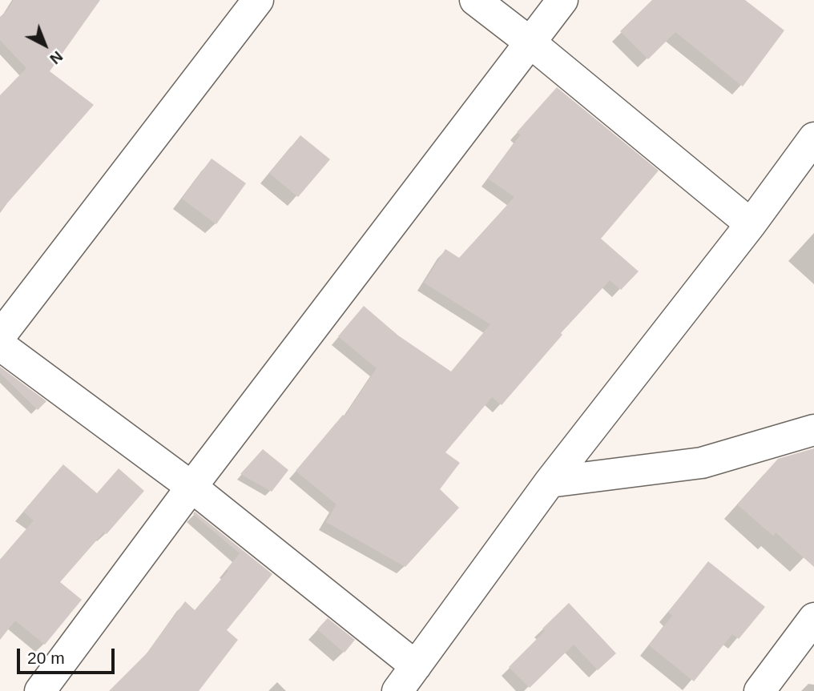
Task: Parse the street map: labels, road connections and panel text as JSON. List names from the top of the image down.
{
  "scale_bar": "20 m",
  "north": "bottom right"
}
